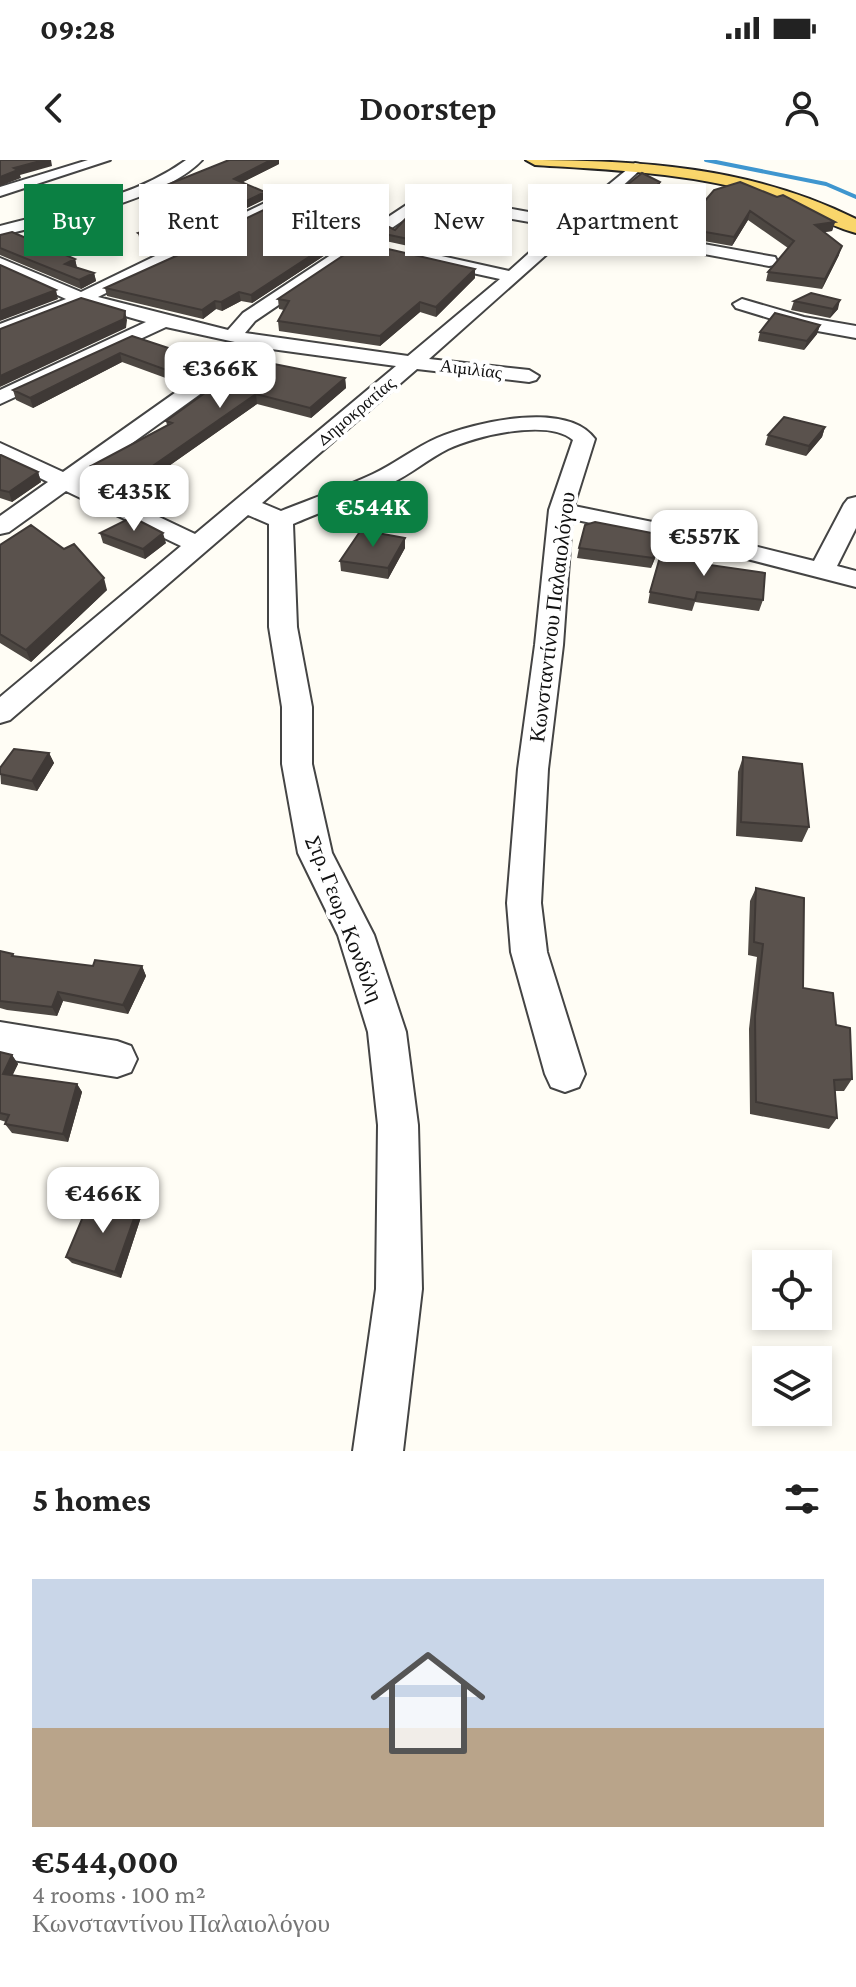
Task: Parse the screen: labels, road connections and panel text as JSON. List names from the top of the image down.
{
  "streets": {
    "street": [
      "Αιμιλίας",
      "Δημοκρατίας",
      "Κωνσταντίνου Παλαιολόγου",
      "Στρ. Γεωρ. Κονδύλη"
    ]
  },
  "crossings": [
    ["Αιμιλίας", "Δημοκρατίας"],
    ["Κωνσταντίνου Παλαιολόγου", "Στρ. Γεωρ. Κονδύλη"]
  ],
  "page": {
    "status": "09:28",
    "header": "Doorstep",
    "chip": [
      "Buy",
      "Rent",
      "Filters",
      "New",
      "Apartment"
    ],
    "price": [
      "€366K",
      "€435K",
      "€544K",
      "€557K",
      "€466K"
    ],
    "heading": "5 homes",
    "list": [
      {
        "name": "€544,000",
        "note": "4 rooms · 100 m² · Κωνσταντίνου Παλαιολόγου"
      }
    ]
  }
}
